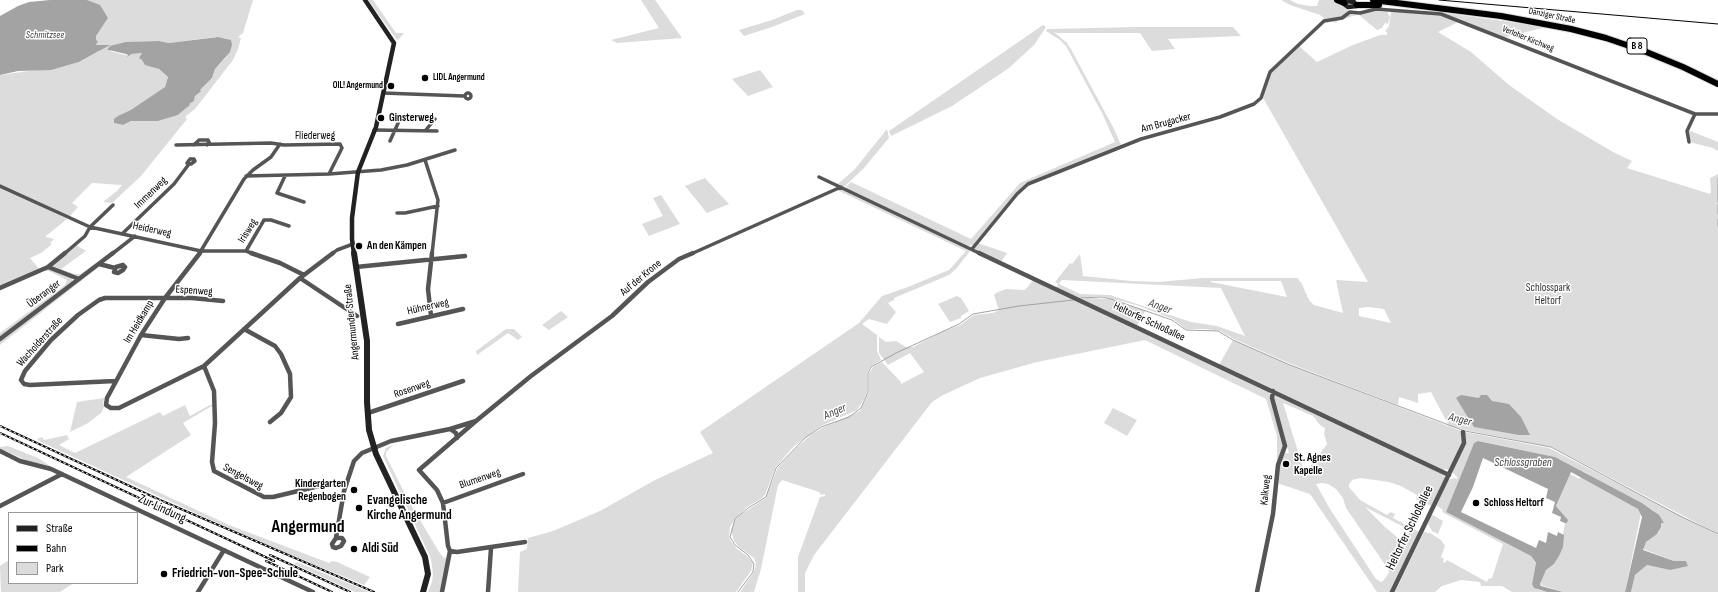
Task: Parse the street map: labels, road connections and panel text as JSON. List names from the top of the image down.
{
  "streets": {
    "highway": ["Danziger Straße", "B 8"],
    "main road": ["Angermunder Straße"],
    "street": [
      "Verloher Kirchweg",
      "Am Brugacker",
      "Fliederweg",
      "Immenweg",
      "Heiderweg",
      "Irisweg",
      "Auf der Krone",
      "Espenweg",
      "Überanger",
      "Hühnerweg",
      "Im Heidkamp",
      "Heltorfer Schloßallee",
      "Wacholderstraße",
      "Rosenweg",
      "Sengelsweg",
      "Blumenweg",
      "Kalkweg",
      "Zur Lindung"
    ]
  },
  "crossings": [
    ["Verloher Kirchweg", "Am Brugacker"],
    ["Am Brugacker", "Heltorfer Schloßallee"],
    ["Immenweg", "Heiderweg"],
    ["Heiderweg", "Irisweg"],
    ["Heiderweg", "Überanger"],
    ["Heiderweg", "Im Heidkamp"],
    ["Auf der Krone", "Angermunder Straße"],
    ["Auf der Krone", "Heltorfer Schloßallee"],
    ["Auf der Krone", "Sengelsweg"],
    ["Auf der Krone", "Blumenweg"],
    ["Espenweg", "Im Heidkamp"],
    ["Espenweg", "Wacholderstraße"],
    ["Im Heidkamp", "Wacholderstraße"],
    ["Im Heidkamp", "Sengelsweg"],
    ["Angermunder Straße", "Rosenweg"],
    ["Heltorfer Schloßallee", "Kalkweg"]
  ],
  "districts": ["Angermund"],
  "water": ["Schmitzsee", "Anger", "Schlossgraben"],
  "parks": ["Schlosspark Heltorf"],
  "places": [
    "LIDL Angermund",
    "OIL! Angermund",
    "Ginsterweg",
    "An den Kämpen",
    "St. Agnes Kapelle",
    "Kindergarten Regenbogen",
    "Schloss Heltorf",
    "Evangelische Kirche Angermund",
    "Aldi Süd",
    "Friedrich-von-Spee-Schule"
  ],
  "legend": ["Straße", "Bahn", "Park"]
}
